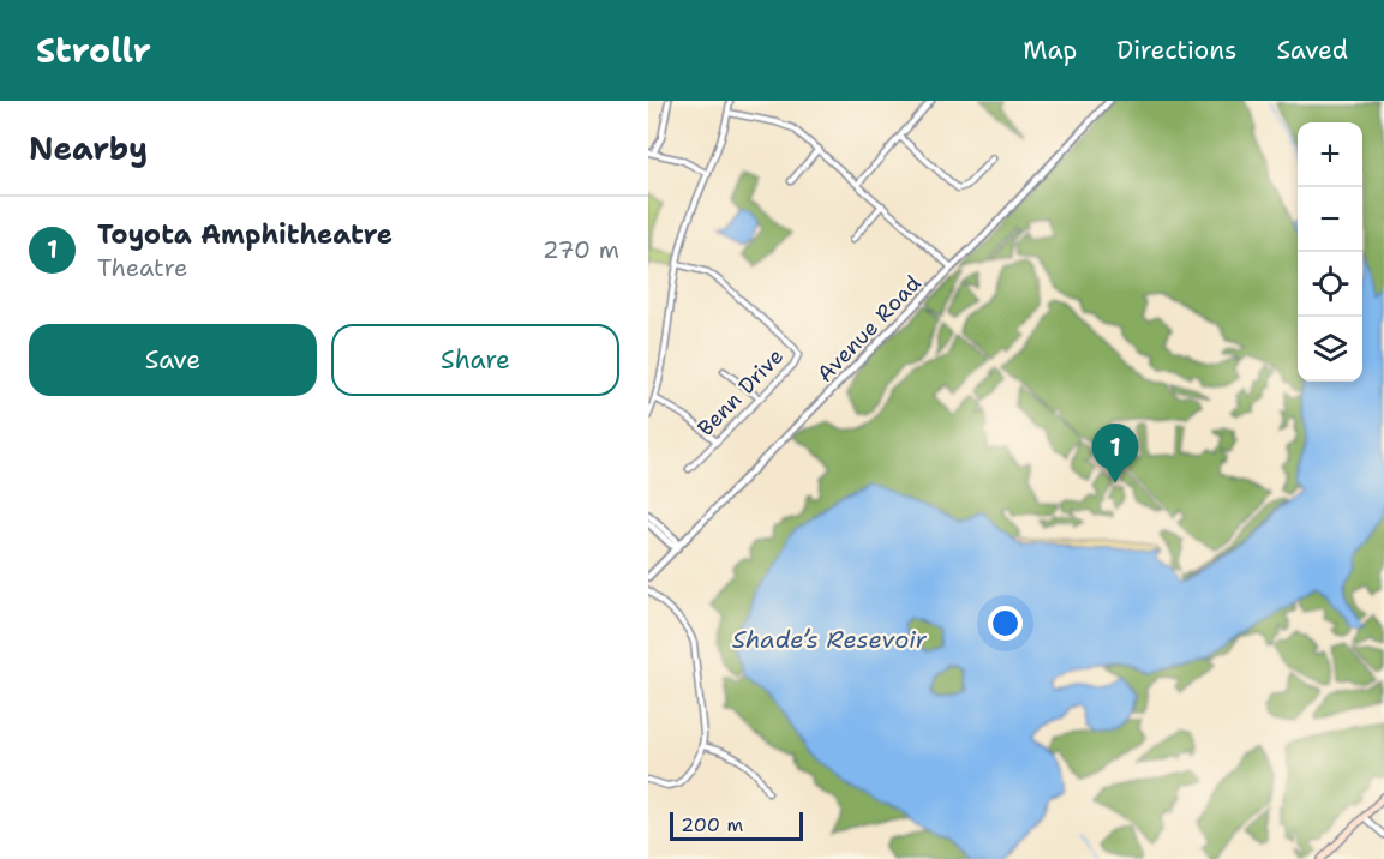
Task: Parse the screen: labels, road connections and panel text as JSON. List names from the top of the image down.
{
  "streets": {
    "street": ["Avenue Road", "Benn Drive"]
  },
  "water": ["Shade’s Resevoir"],
  "scale_bar": "200 m",
  "page": {
    "header": "Strollr",
    "nav": ["Map", "Directions", "Saved"],
    "heading": "Nearby",
    "map_buttons": ["+", "−"],
    "list": [
      {
        "mark": "1",
        "name": "Toyota Amphitheatre",
        "note": "Theatre",
        "value": "270 m"
      }
    ],
    "buttons": ["Save", "Share"],
    "pins": "1",
    "scale": "200 m"
  }
}
